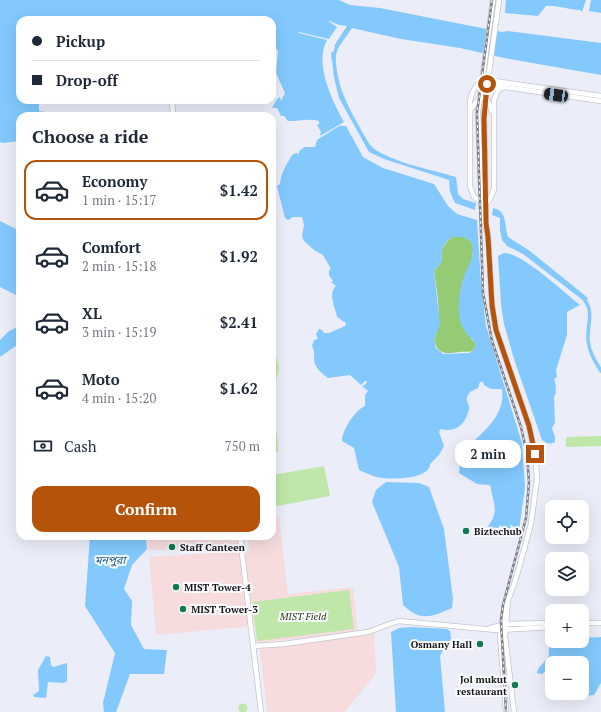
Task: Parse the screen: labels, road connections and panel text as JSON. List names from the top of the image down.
{
  "water": ["মনপুরা"],
  "parks": ["MIST Field"],
  "places": [
    "Biztechub",
    "Staff Canteen",
    "MIST Tower-4",
    "MIST Tower-3",
    "Osmany Hall",
    "Jol mukut restaurant"
  ],
  "page": {
    "banner": ["Pickup", "Drop-off"],
    "heading": "Choose a ride",
    "list": [
      {
        "name": "Economy",
        "note": "1 min · 15:17",
        "value": "$1.42"
      },
      {
        "name": "Comfort",
        "note": "2 min · 15:18",
        "value": "$1.92"
      },
      {
        "name": "XL",
        "note": "3 min · 15:19",
        "value": "$2.41"
      },
      {
        "name": "Moto",
        "note": "4 min · 15:20",
        "value": "$1.62"
      }
    ],
    "pay": ["Cash", "750 m"],
    "bubble": "2 min",
    "buttons": "Confirm",
    "map_buttons": ["+", "−"]
  }
}
